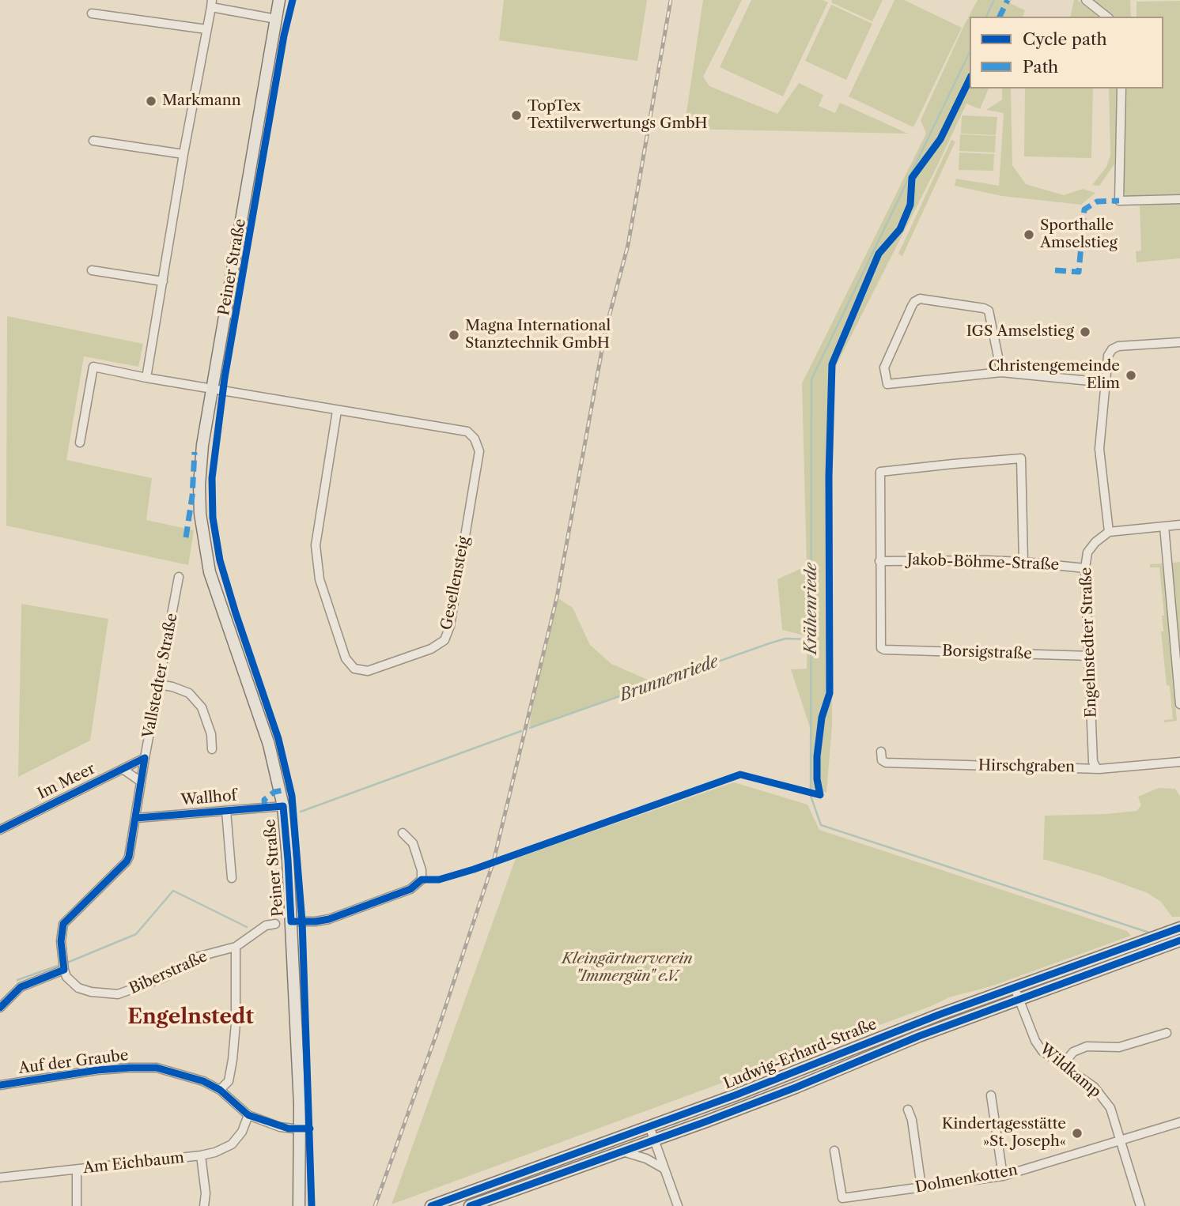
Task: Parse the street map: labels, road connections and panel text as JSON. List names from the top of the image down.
{
  "streets": {
    "main road": ["Peiner Straße", "Ludwig-Erhard-Straße"],
    "street": [
      "Jakob-Böhme-Straße",
      "Gesellensteig",
      "Engelnstedter Straße",
      "Borsigstraße",
      "Vallstedter Straße",
      "Hirschgraben",
      "Im Meer",
      "Wallhof",
      "Biberstraße",
      "Auf der Graube",
      "Wildkamp",
      "Am Eichbaum",
      "Dolmenkotten"
    ]
  },
  "crossings": [
    ["Peiner Straße", "Gesellensteig"],
    ["Peiner Straße", "Wallhof"],
    ["Peiner Straße", "Auf der Graube"],
    ["Jakob-Böhme-Straße", "Engelnstedter Straße"],
    ["Jakob-Böhme-Straße", "Borsigstraße"],
    ["Engelnstedter Straße", "Borsigstraße"],
    ["Engelnstedter Straße", "Hirschgraben"],
    ["Vallstedter Straße", "Im Meer"],
    ["Vallstedter Straße", "Wallhof"],
    ["Vallstedter Straße", "Biberstraße"],
    ["Ludwig-Erhard-Straße", "Wildkamp"],
    ["Auf der Graube", "Am Eichbaum"],
    ["Wildkamp", "Dolmenkotten"]
  ],
  "districts": ["Engelnstedt"],
  "water": ["Krähenriede", "Brunnenriede"],
  "parks": ["Kleingärtnerverein \"Immergün\" e.V."],
  "places": [
    "Markmann",
    "TopTex Textilverwertungs GmbH",
    "Sporthalle Amselstieg",
    "IGS Amselstieg",
    "Magna International Stanztechnik GmbH",
    "Christengemeinde Elim",
    "Kindertagesstätte »St. Joseph«"
  ],
  "legend": ["Cycle path", "Path"]
}
